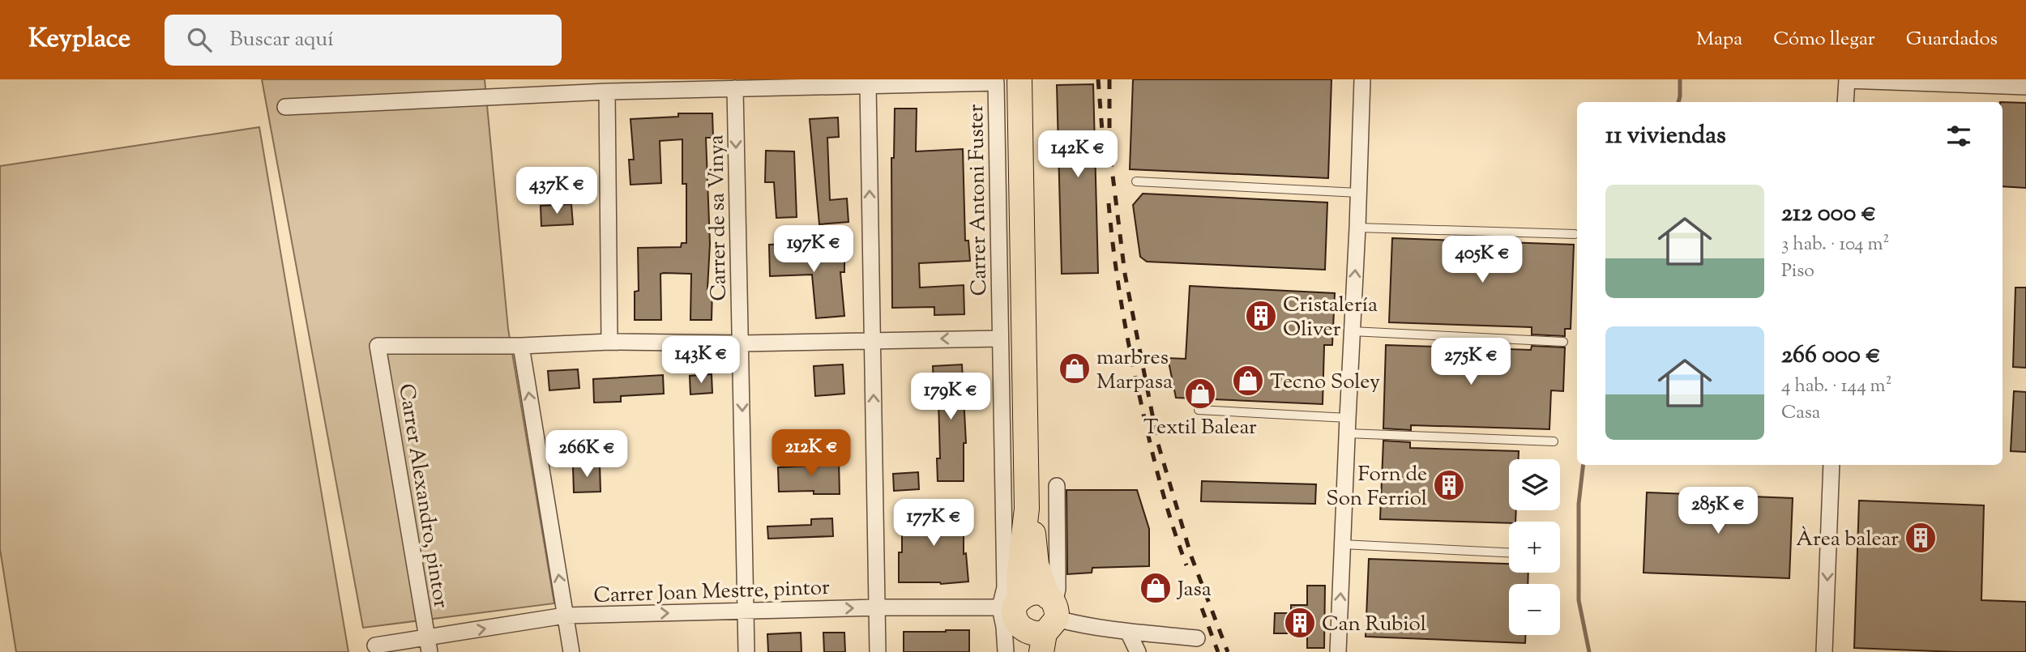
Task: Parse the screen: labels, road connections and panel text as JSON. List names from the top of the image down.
{
  "streets": {
    "street": [
      "Carrer Antoni Fuster",
      "Carrer de sa Vinya",
      "Carrer Alexandro, pintor",
      "Carrer Joan Mestre, pintor"
    ]
  },
  "crossings": [
    ["Carrer Antoni Fuster", "Carrer de sa Vinya"],
    ["Carrer Antoni Fuster", "Carrer Joan Mestre, pintor"],
    ["Carrer de sa Vinya", "Carrer Joan Mestre, pintor"],
    ["Carrer Alexandro, pintor", "Carrer Joan Mestre, pintor"]
  ],
  "one_way": ["Carrer Joan Mestre, pintor"],
  "places": {
    "building": [
      "Cristalería Oliver",
      "Forn de Son Ferriol",
      "Àrea balear",
      "Can Rubiol"
    ],
    "shop": [
      "marbres Marpasa",
      "Tecno Soley",
      "Textil Balear",
      "Jasa"
    ]
  },
  "page": {
    "header": "Keyplace",
    "search": "Buscar aquí",
    "nav": ["Mapa", "Cómo llegar", "Guardados"],
    "heading": "11 viviendas",
    "price": [
      "142K €",
      "437K €",
      "197K €",
      "405K €",
      "143K €",
      "275K €",
      "179K €",
      "212K €",
      "266K €",
      "285K €",
      "177K €"
    ],
    "list": [
      {
        "name": "212 000 €",
        "note": "3 hab. · 104 m² · Piso"
      },
      {
        "name": "266 000 €",
        "note": "4 hab. · 144 m² · Casa"
      }
    ],
    "map_buttons": ["+", "−"]
  }
}
